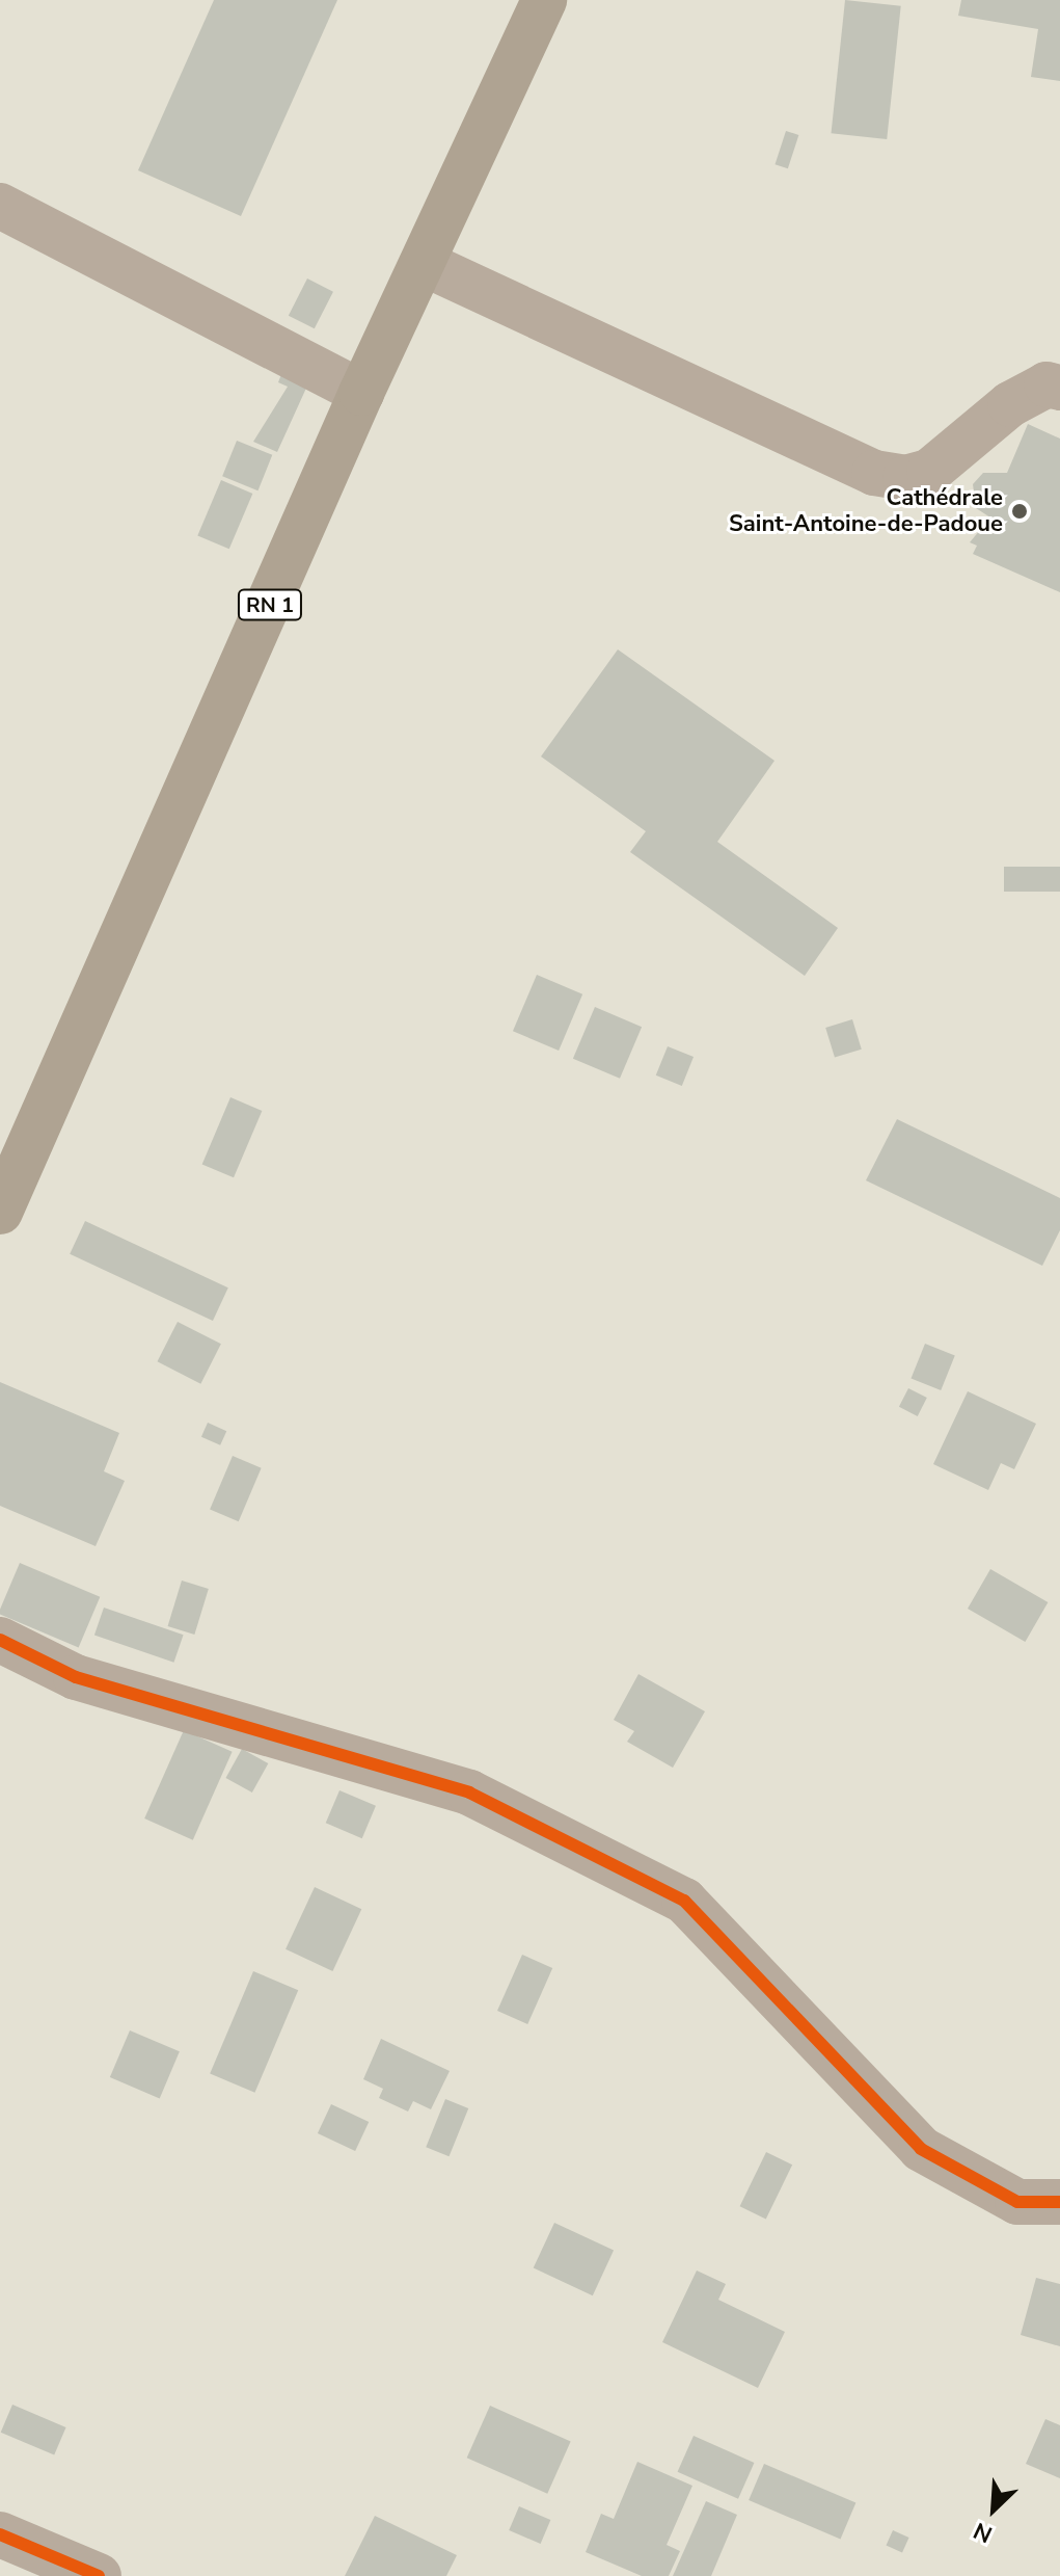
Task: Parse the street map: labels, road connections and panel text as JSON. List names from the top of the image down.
{
  "streets": {
    "main road": ["RN 1"]
  },
  "places": ["Cathédrale Saint-Antoine-de-Padoue"],
  "north": "bottom left"
}
